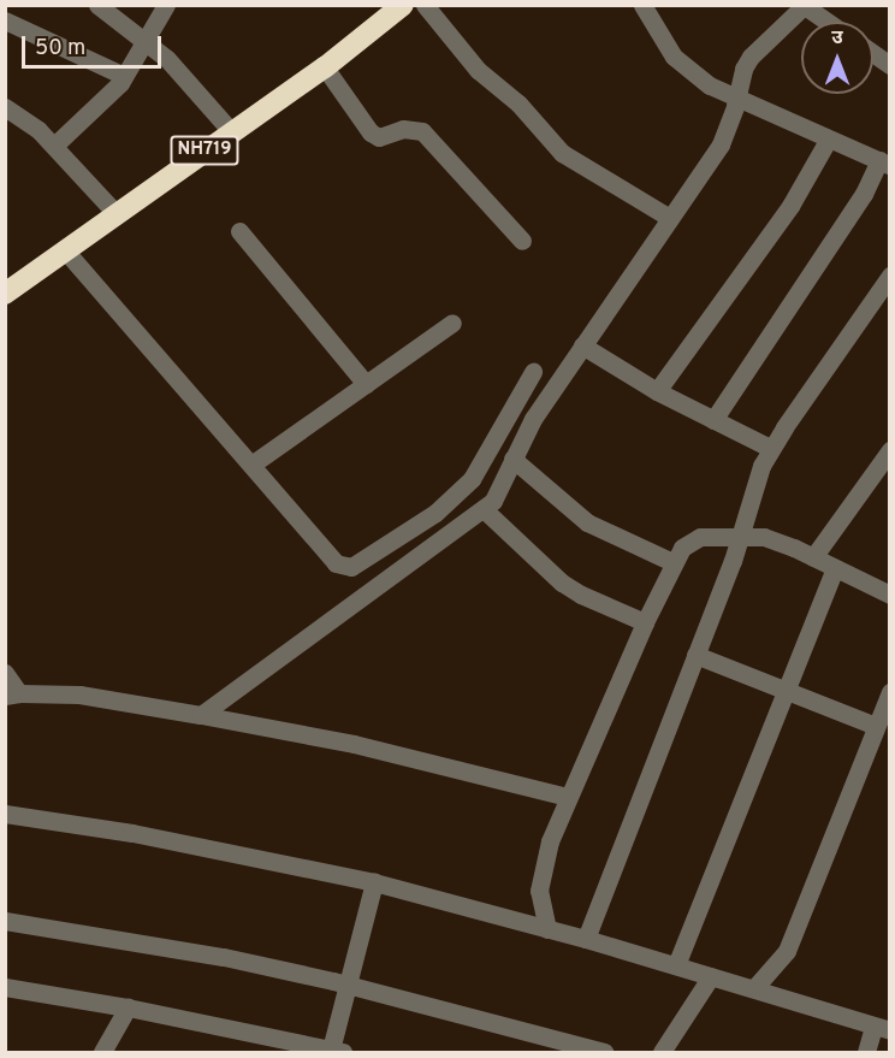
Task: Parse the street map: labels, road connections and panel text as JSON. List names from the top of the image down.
{
  "streets": {
    "highway": ["NH719"]
  },
  "scale_bar": "50 m",
  "north": "top"
}
